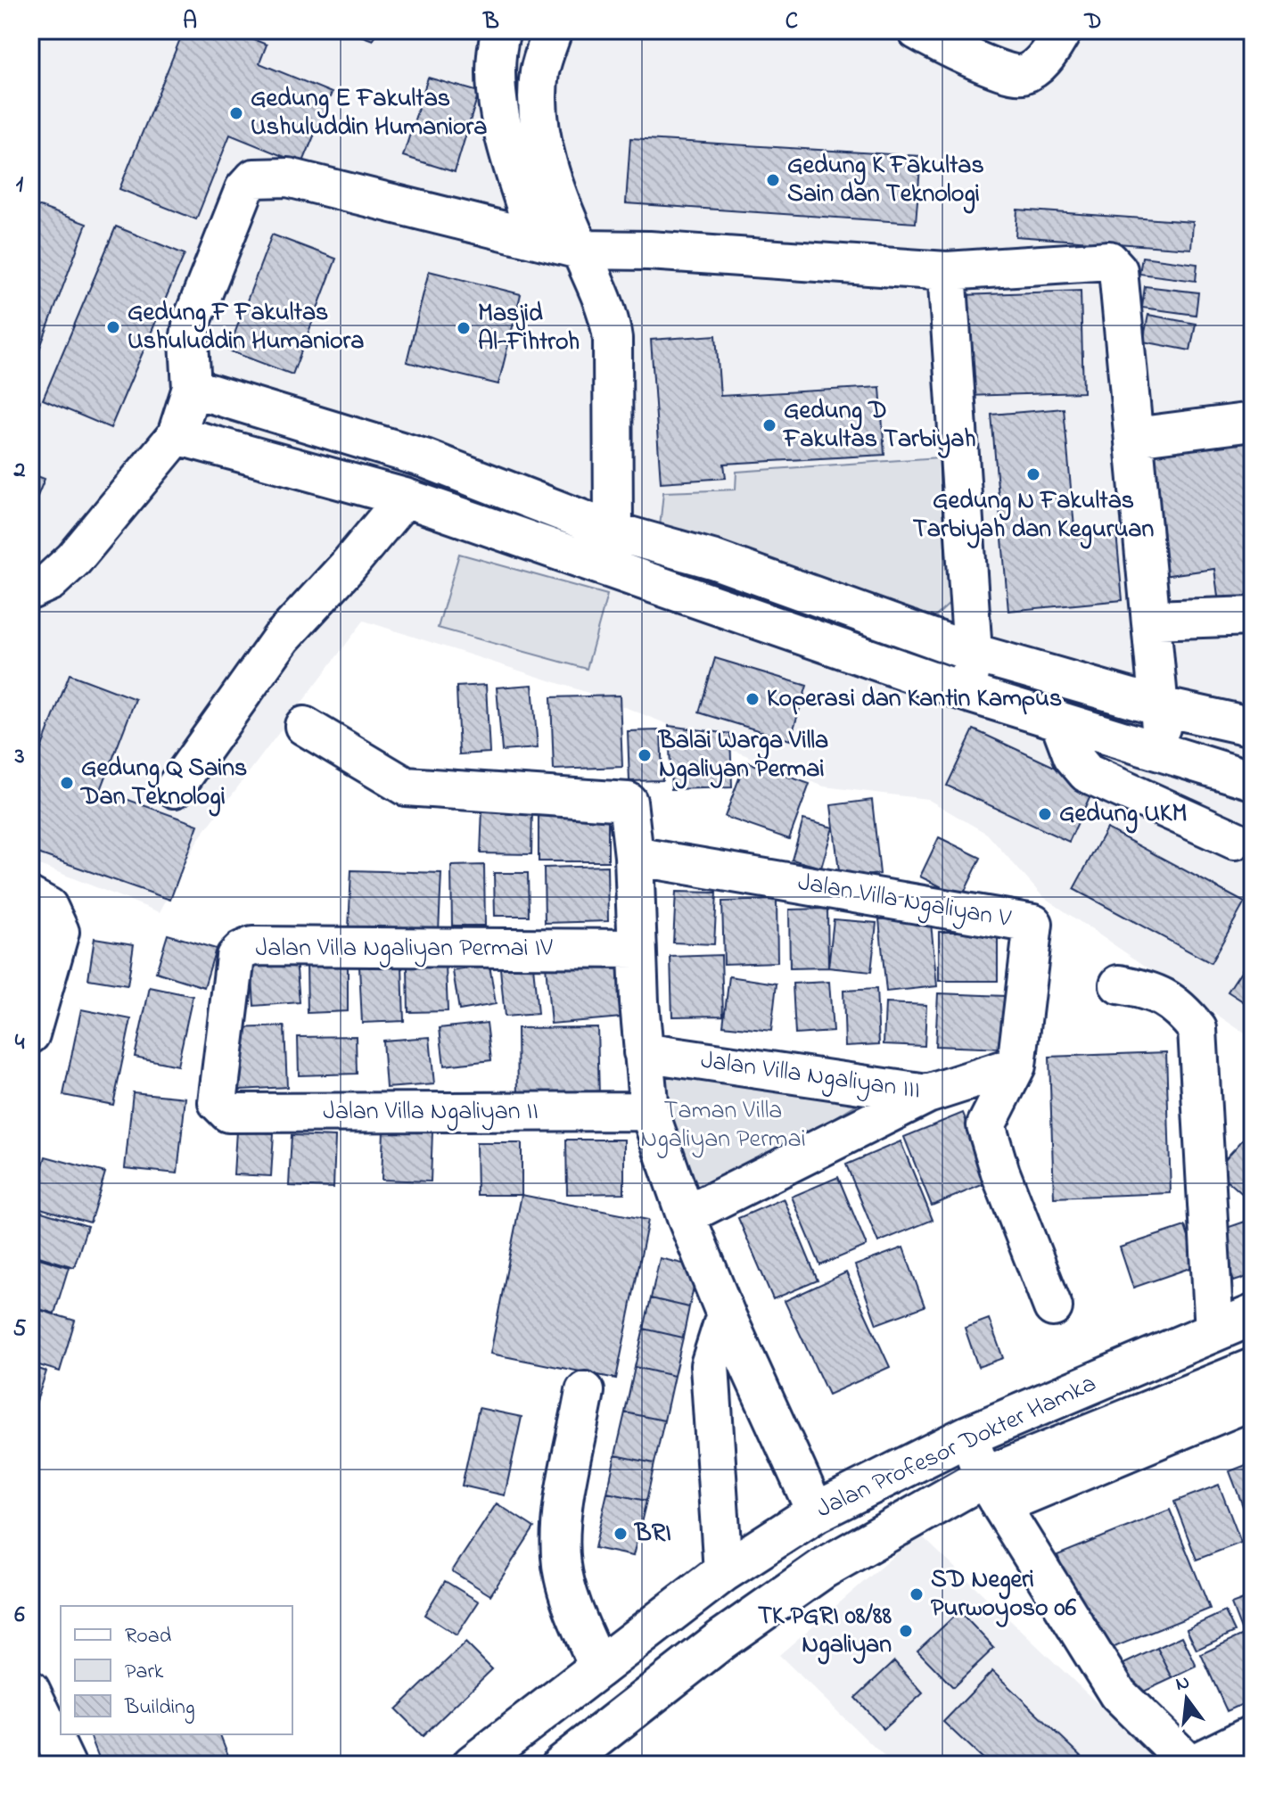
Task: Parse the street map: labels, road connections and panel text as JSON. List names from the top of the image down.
{
  "streets": {
    "main road": ["Jalan Profesor Dokter Hamka"],
    "street": [
      "Jalan Villa Ngaliyan V",
      "Jalan Villa Ngaliyan Permai IV",
      "Jalan Villa Ngaliyan III",
      "Jalan Villa Ngaliyan II"
    ]
  },
  "crossings": [
    ["Jalan Villa Ngaliyan V", "Jalan Villa Ngaliyan III"],
    ["Jalan Villa Ngaliyan Permai IV", "Jalan Villa Ngaliyan II"]
  ],
  "parks": ["Taman Villa Ngaliyan Permai"],
  "places": [
    "Gedung E Fakultas Ushuluddin Humaniora",
    "Gedung K Fakultas Sain dan Teknologi",
    "Gedung F Fakultas Ushuluddin Humaniora",
    "Masjid Al-Fihtroh",
    "Gedung D Fakultas Tarbiyah",
    "Gedung N Fakultas Tarbiyah dan Keguruan",
    "Koperasi dan Kantin Kampus",
    "Balai Warga Villa Ngaliyan Permai",
    "Gedung Q Sains Dan Teknologi",
    "Gedung UKM",
    "BRI",
    "SD Negeri Purwoyoso 06",
    "TK PGRI 08/88 Ngaliyan"
  ],
  "legend": ["Road", "Park", "Building"],
  "north": "top",
  "grid": {
    "columns": [
      "A",
      "B",
      "C",
      "D"
    ],
    "rows": [
      "1",
      "2",
      "3",
      "4",
      "5",
      "6"
    ]
  }
}
